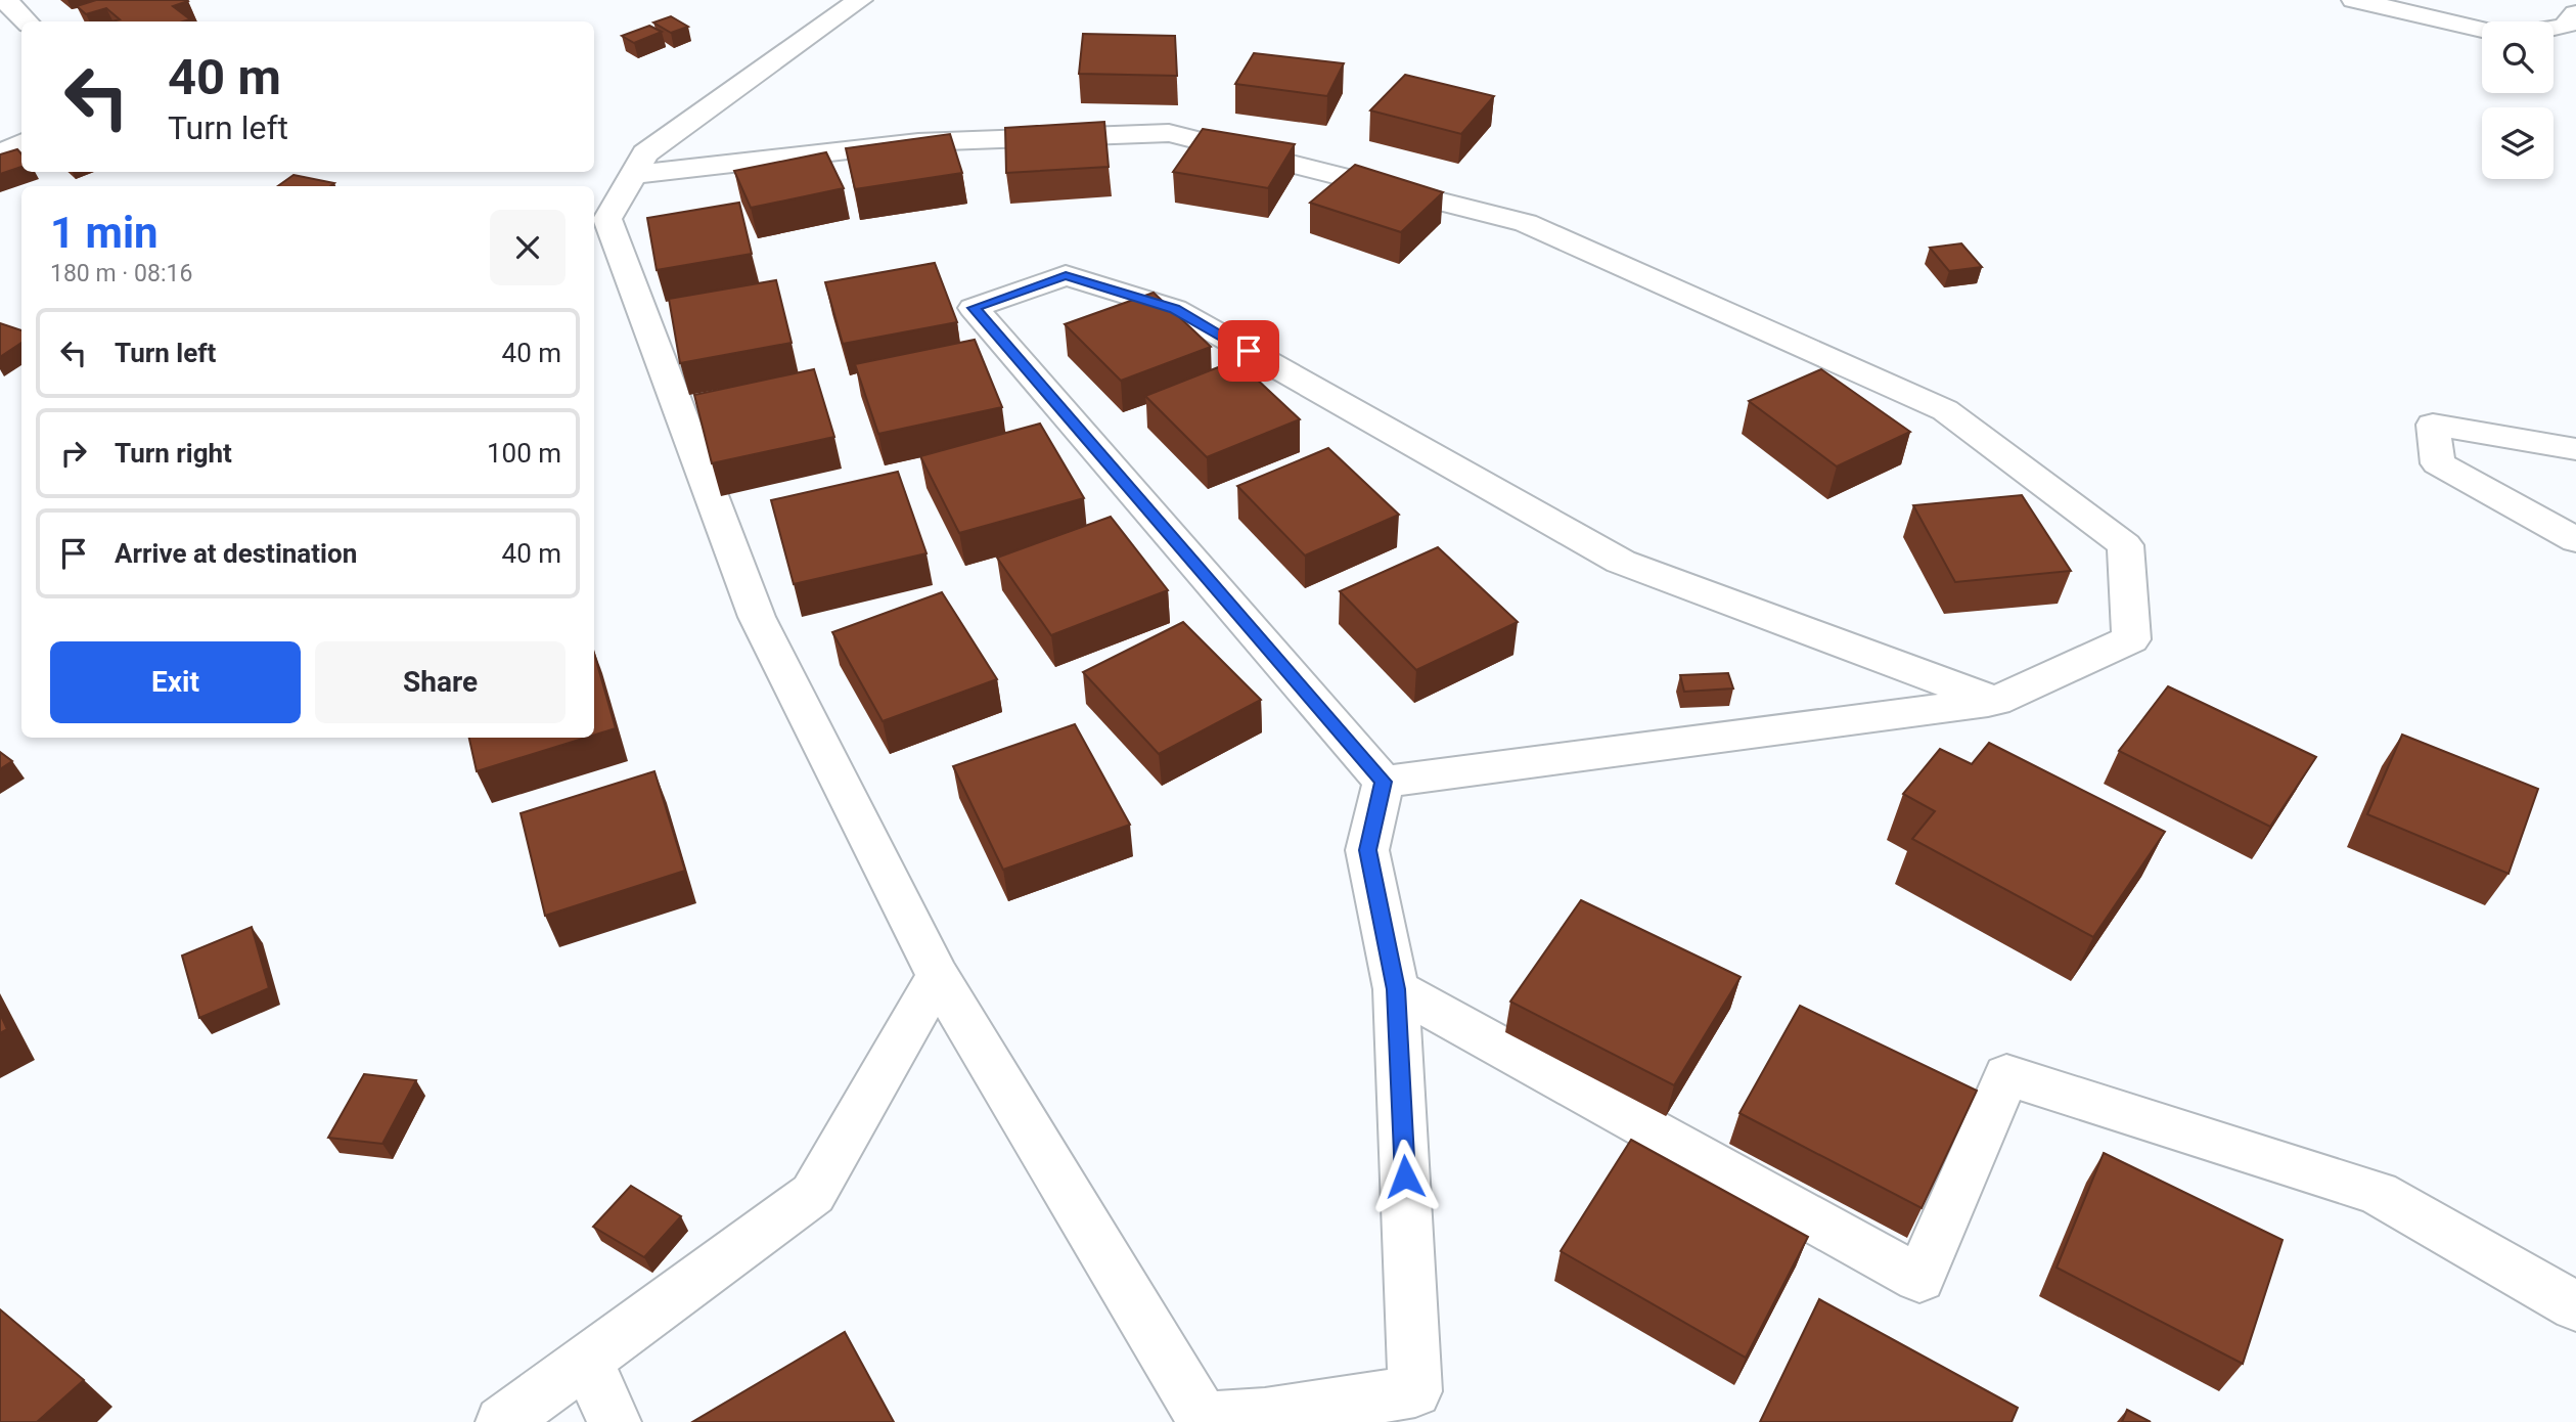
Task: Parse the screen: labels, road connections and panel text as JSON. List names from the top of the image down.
{
  "page": {
    "turn": ["40 m", "Turn left"],
    "heading": ["1 min", "180 m · 08:16"],
    "list": [
      {
        "name": "Turn left",
        "value": "40 m"
      },
      {
        "name": "Turn right",
        "value": "100 m"
      },
      {
        "name": "Arrive at destination",
        "value": "40 m"
      }
    ],
    "buttons": ["Exit", "Share"]
  }
}
